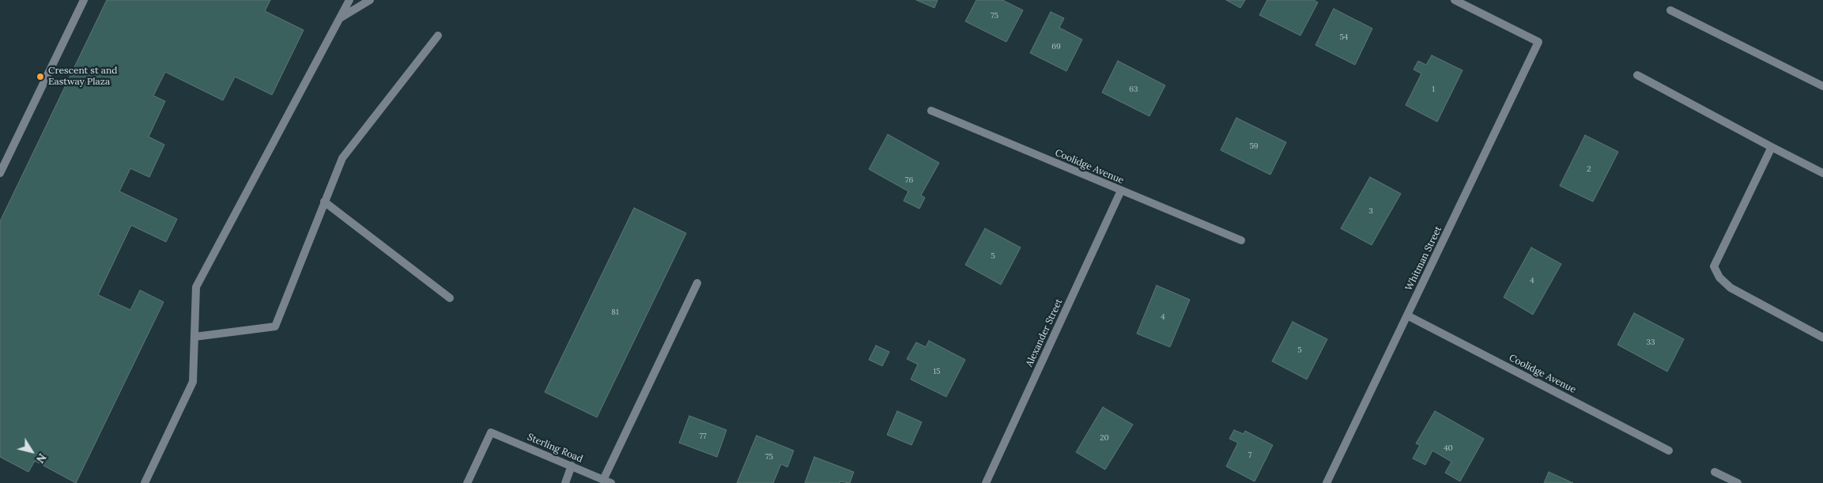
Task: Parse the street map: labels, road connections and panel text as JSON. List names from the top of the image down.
{
  "streets": {
    "street": [
      "Coolidge Avenue",
      "Whitman Street",
      "Alexander Street",
      "Sterling Road"
    ]
  },
  "crossings": [
    ["Coolidge Avenue", "Whitman Street"],
    ["Coolidge Avenue", "Alexander Street"]
  ],
  "places": ["Crescent st and Eastway Plaza"],
  "house_numbers": [
    "75",
    "54",
    "69",
    "63",
    "1",
    "59",
    "2",
    "76",
    "3",
    "5",
    "4",
    "81",
    "4",
    "33",
    "5",
    "15",
    "77",
    "20",
    "40",
    "7",
    "75"
  ],
  "north": "bottom right"
}
